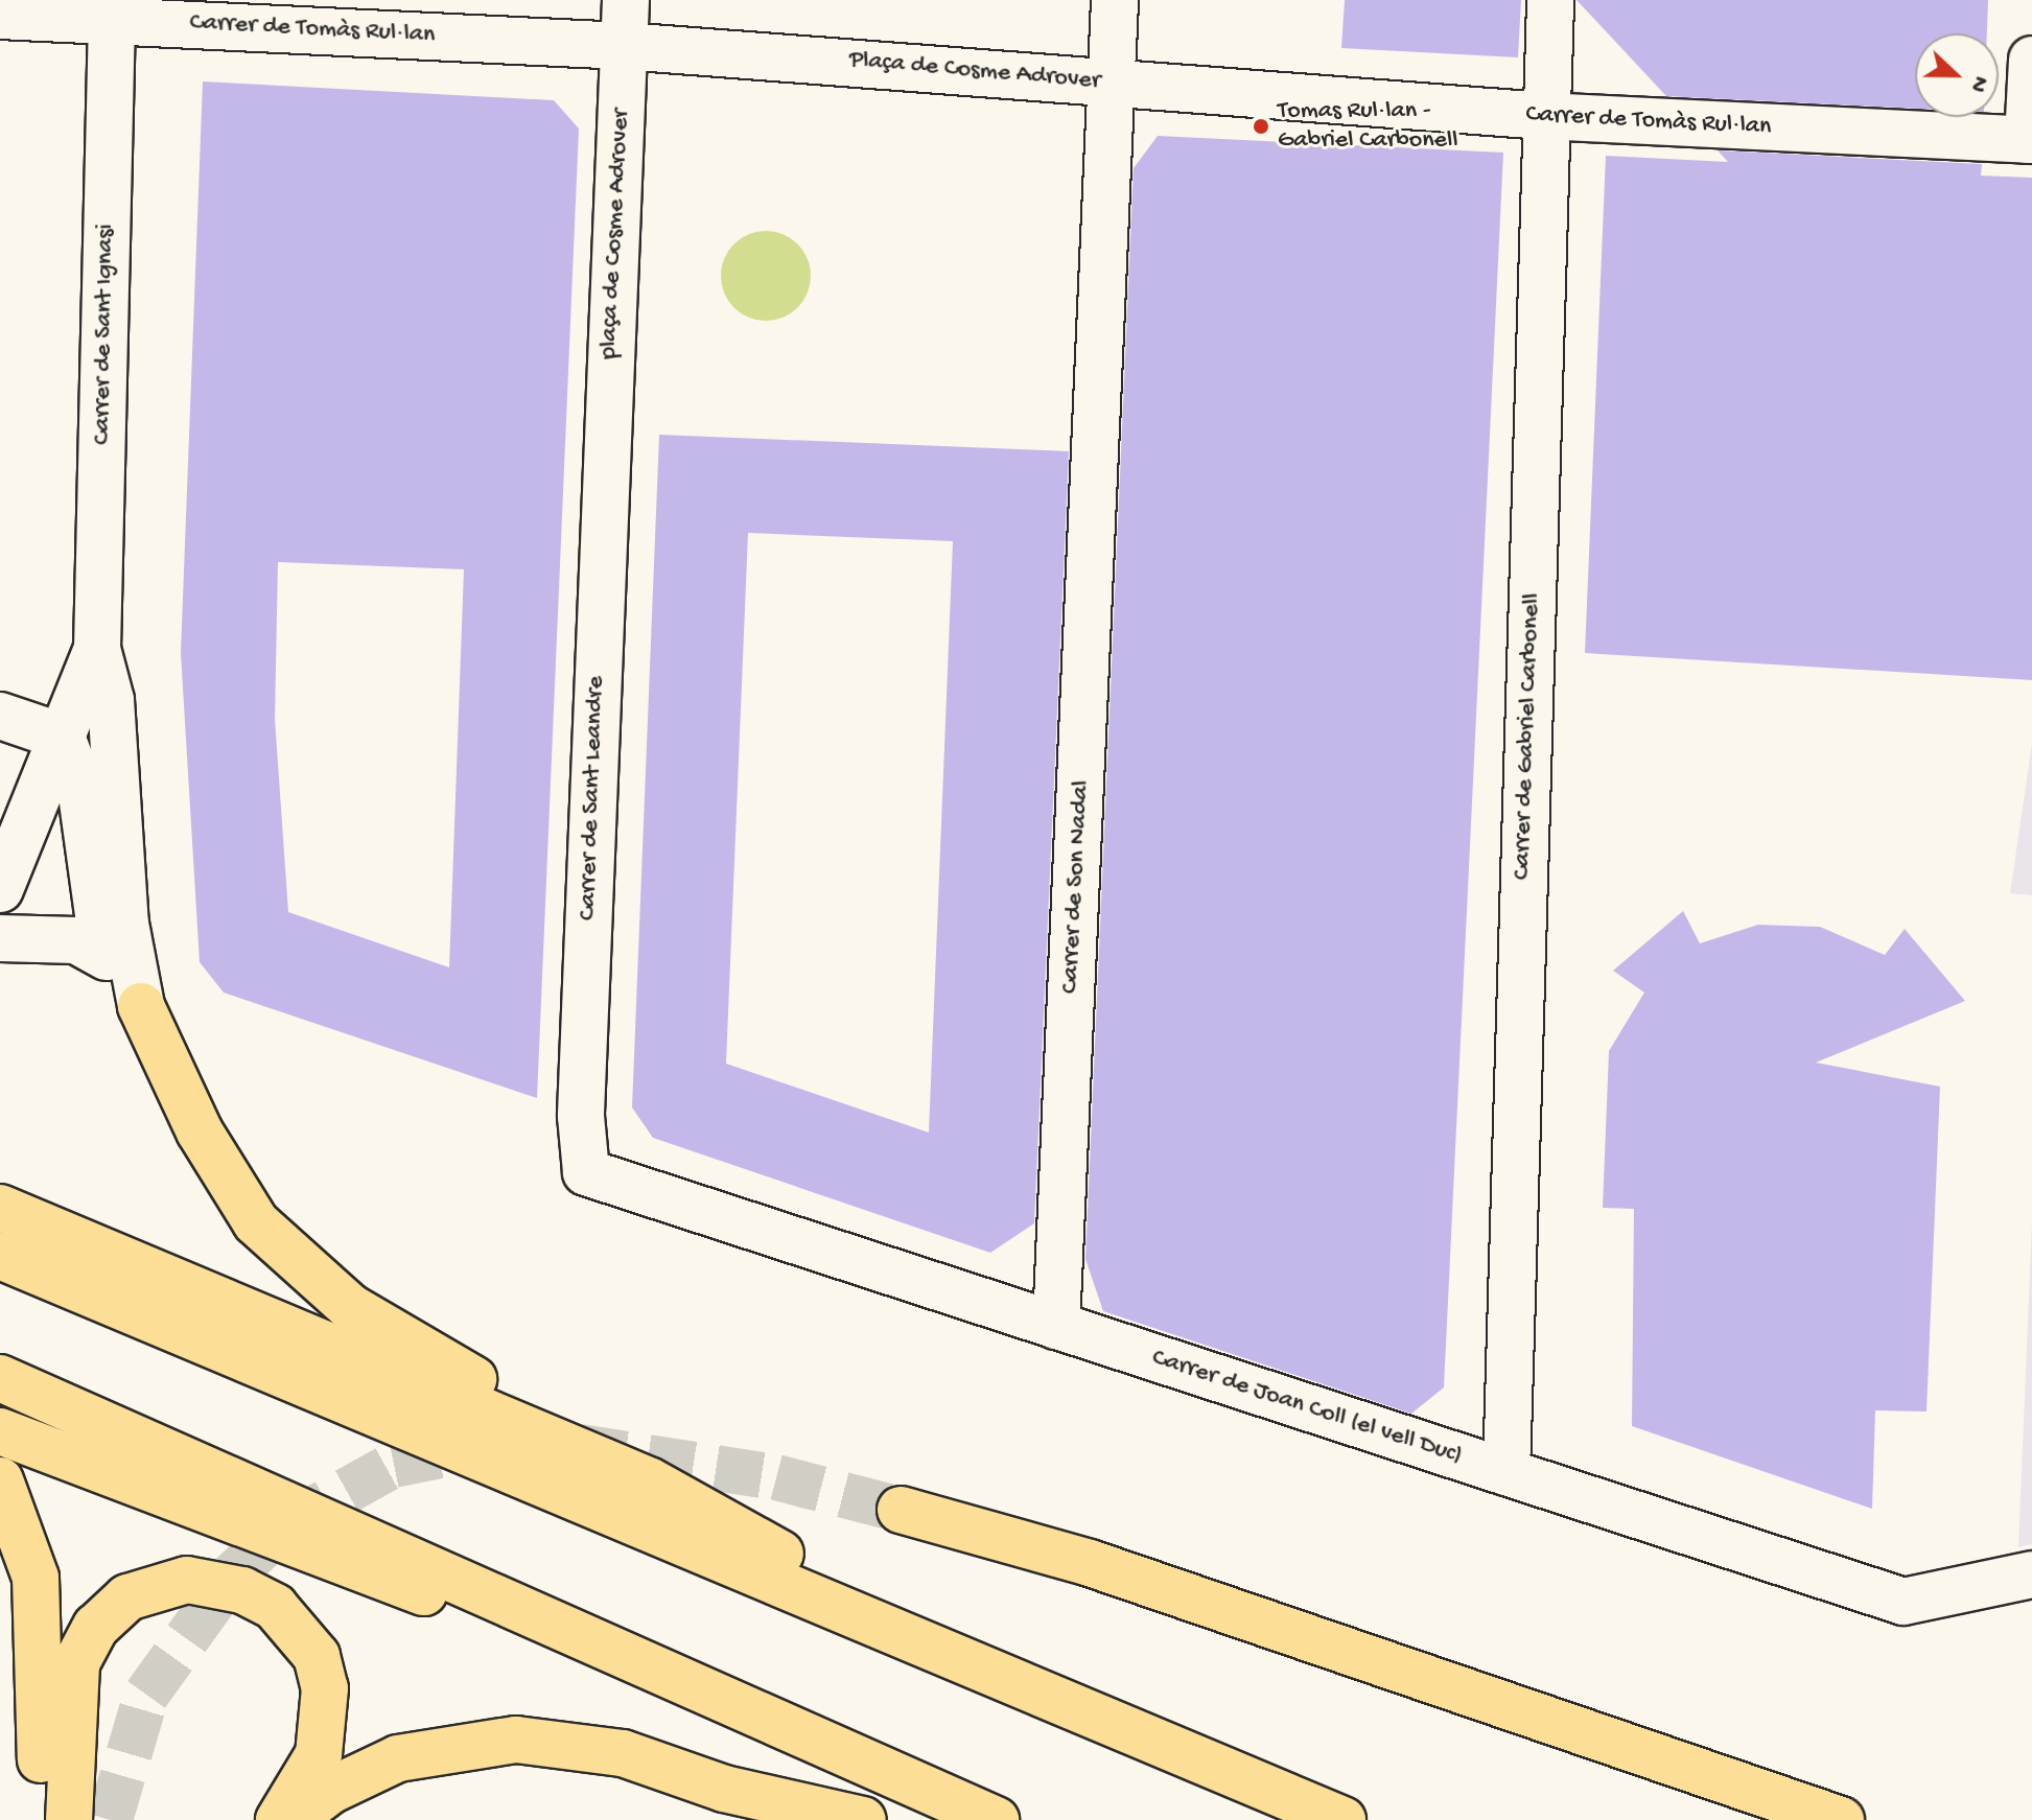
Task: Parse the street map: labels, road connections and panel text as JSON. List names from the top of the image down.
{
  "streets": {
    "street": [
      "Carrer de Tomàs Rul·lan",
      "Plaça de Cosme Adrover",
      "plaça de Cosme Adrover",
      "Carrer de Sant Ignasi",
      "Carrer de Gabriel Carbonell",
      "Carrer de Sant Leandre",
      "Carrer de Son Nadal",
      "Carrer de Joan Coll (el vell Duc)"
    ]
  },
  "crossings": [
    ["Carrer de Tomàs Rul·lan", "Plaça de Cosme Adrover"],
    ["Carrer de Tomàs Rul·lan", "plaça de Cosme Adrover"],
    ["Carrer de Tomàs Rul·lan", "Carrer de Sant Ignasi"],
    ["Carrer de Tomàs Rul·lan", "Carrer de Gabriel Carbonell"],
    ["Plaça de Cosme Adrover", "plaça de Cosme Adrover"],
    ["Plaça de Cosme Adrover", "Carrer de Son Nadal"],
    ["plaça de Cosme Adrover", "Carrer de Sant Leandre"],
    ["Carrer de Gabriel Carbonell", "Carrer de Joan Coll (el vell Duc)"],
    ["Carrer de Sant Leandre", "Carrer de Joan Coll (el vell Duc)"],
    ["Carrer de Son Nadal", "Carrer de Joan Coll (el vell Duc)"]
  ],
  "places": ["Tomas Rul·lan - Gabriel Carbonell"],
  "north": "right"
}
